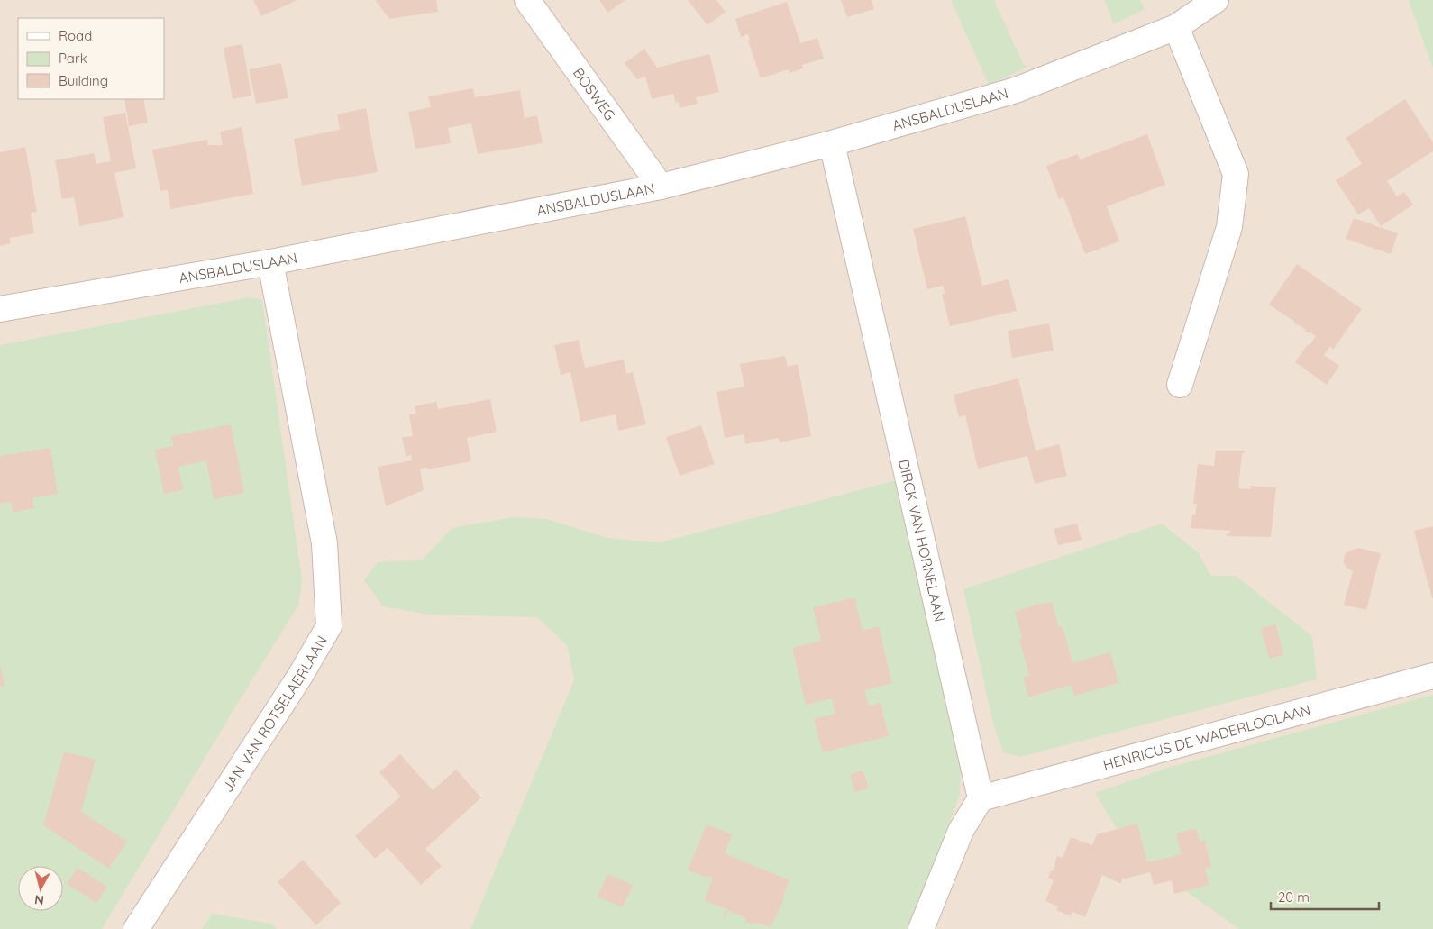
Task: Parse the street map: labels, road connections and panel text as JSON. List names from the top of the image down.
{
  "streets": {
    "street": [
      "BOSWEG",
      "ANSBALDUSLAAN",
      "DIRCK VAN HORNELAAN",
      "JAN VAN ROTSELAERLAAN",
      "HENRICUS DE WADERLOOLAAN"
    ]
  },
  "crossings": [
    ["BOSWEG", "ANSBALDUSLAAN"],
    ["ANSBALDUSLAAN", "DIRCK VAN HORNELAAN"],
    ["ANSBALDUSLAAN", "JAN VAN ROTSELAERLAAN"],
    ["DIRCK VAN HORNELAAN", "HENRICUS DE WADERLOOLAAN"]
  ],
  "legend": ["Road", "Park", "Building"],
  "scale_bar": "20 m",
  "north": "bottom"
}
